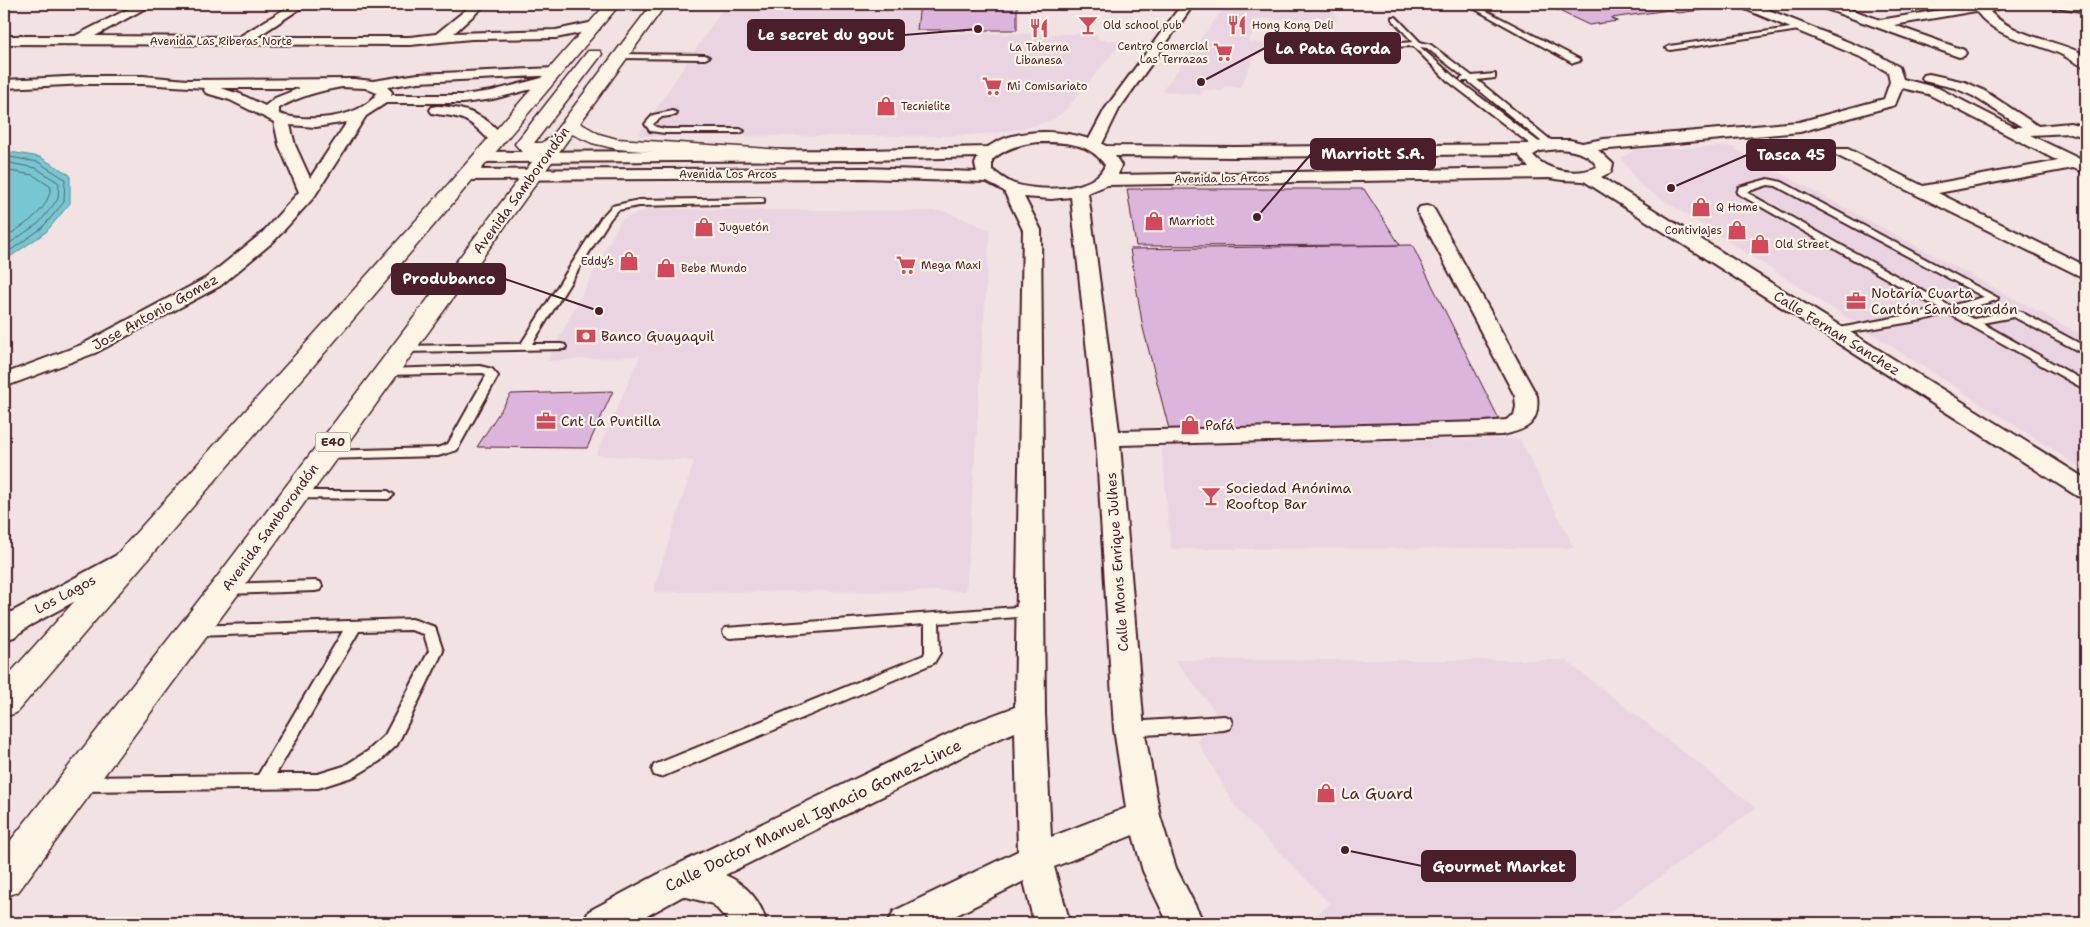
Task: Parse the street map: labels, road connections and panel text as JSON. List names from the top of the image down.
{
  "streets": {
    "highway": ["Avenida Samborondón", "E40"],
    "street": [
      "Avenida Las Riberas Norte",
      "Avenida Los Arcos",
      "Avenida los Arcos",
      "Jose Antonio Gomez",
      "Calle Fernan Sanchez",
      "Calle Mons Enrique Julhes",
      "Los Lagos",
      "Calle Doctor Manuel Ignacio Gomez-Lince"
    ]
  },
  "crossings": [
    ["Avenida Las Riberas Norte", "Avenida Samborondón"],
    ["Avenida Los Arcos", "Avenida Samborondón"],
    ["Avenida Samborondón", "Los Lagos"]
  ],
  "places": {
    "bar": ["Old school pub", "Sociedad Anónima Rooftop Bar"],
    "restaurant": ["Hong Kong Deli", "La Taberna Libanesa"],
    "other": [
      "Le secret du gout",
      "La Pata Gorda",
      "Tasca 45",
      "Marriott S.A.",
      "Produbanco",
      "Gourmet Market"
    ],
    "supermarket": ["Centro Comercial Las Terrazas", "Mi Comisariato", "Mega Maxi"],
    "shop": [
      "Tecnielite",
      "Q Home",
      "Marriott",
      "Juguetón",
      "Contiviajes",
      "Old Street",
      "Eddy’s",
      "Bebe Mundo",
      "Pafá",
      "La Guard"
    ],
    "office": ["Notaría Cuarta Cantón Samborondón", "Cnt La Puntilla"],
    "bank": ["Banco Guayaquil"]
  }
}
